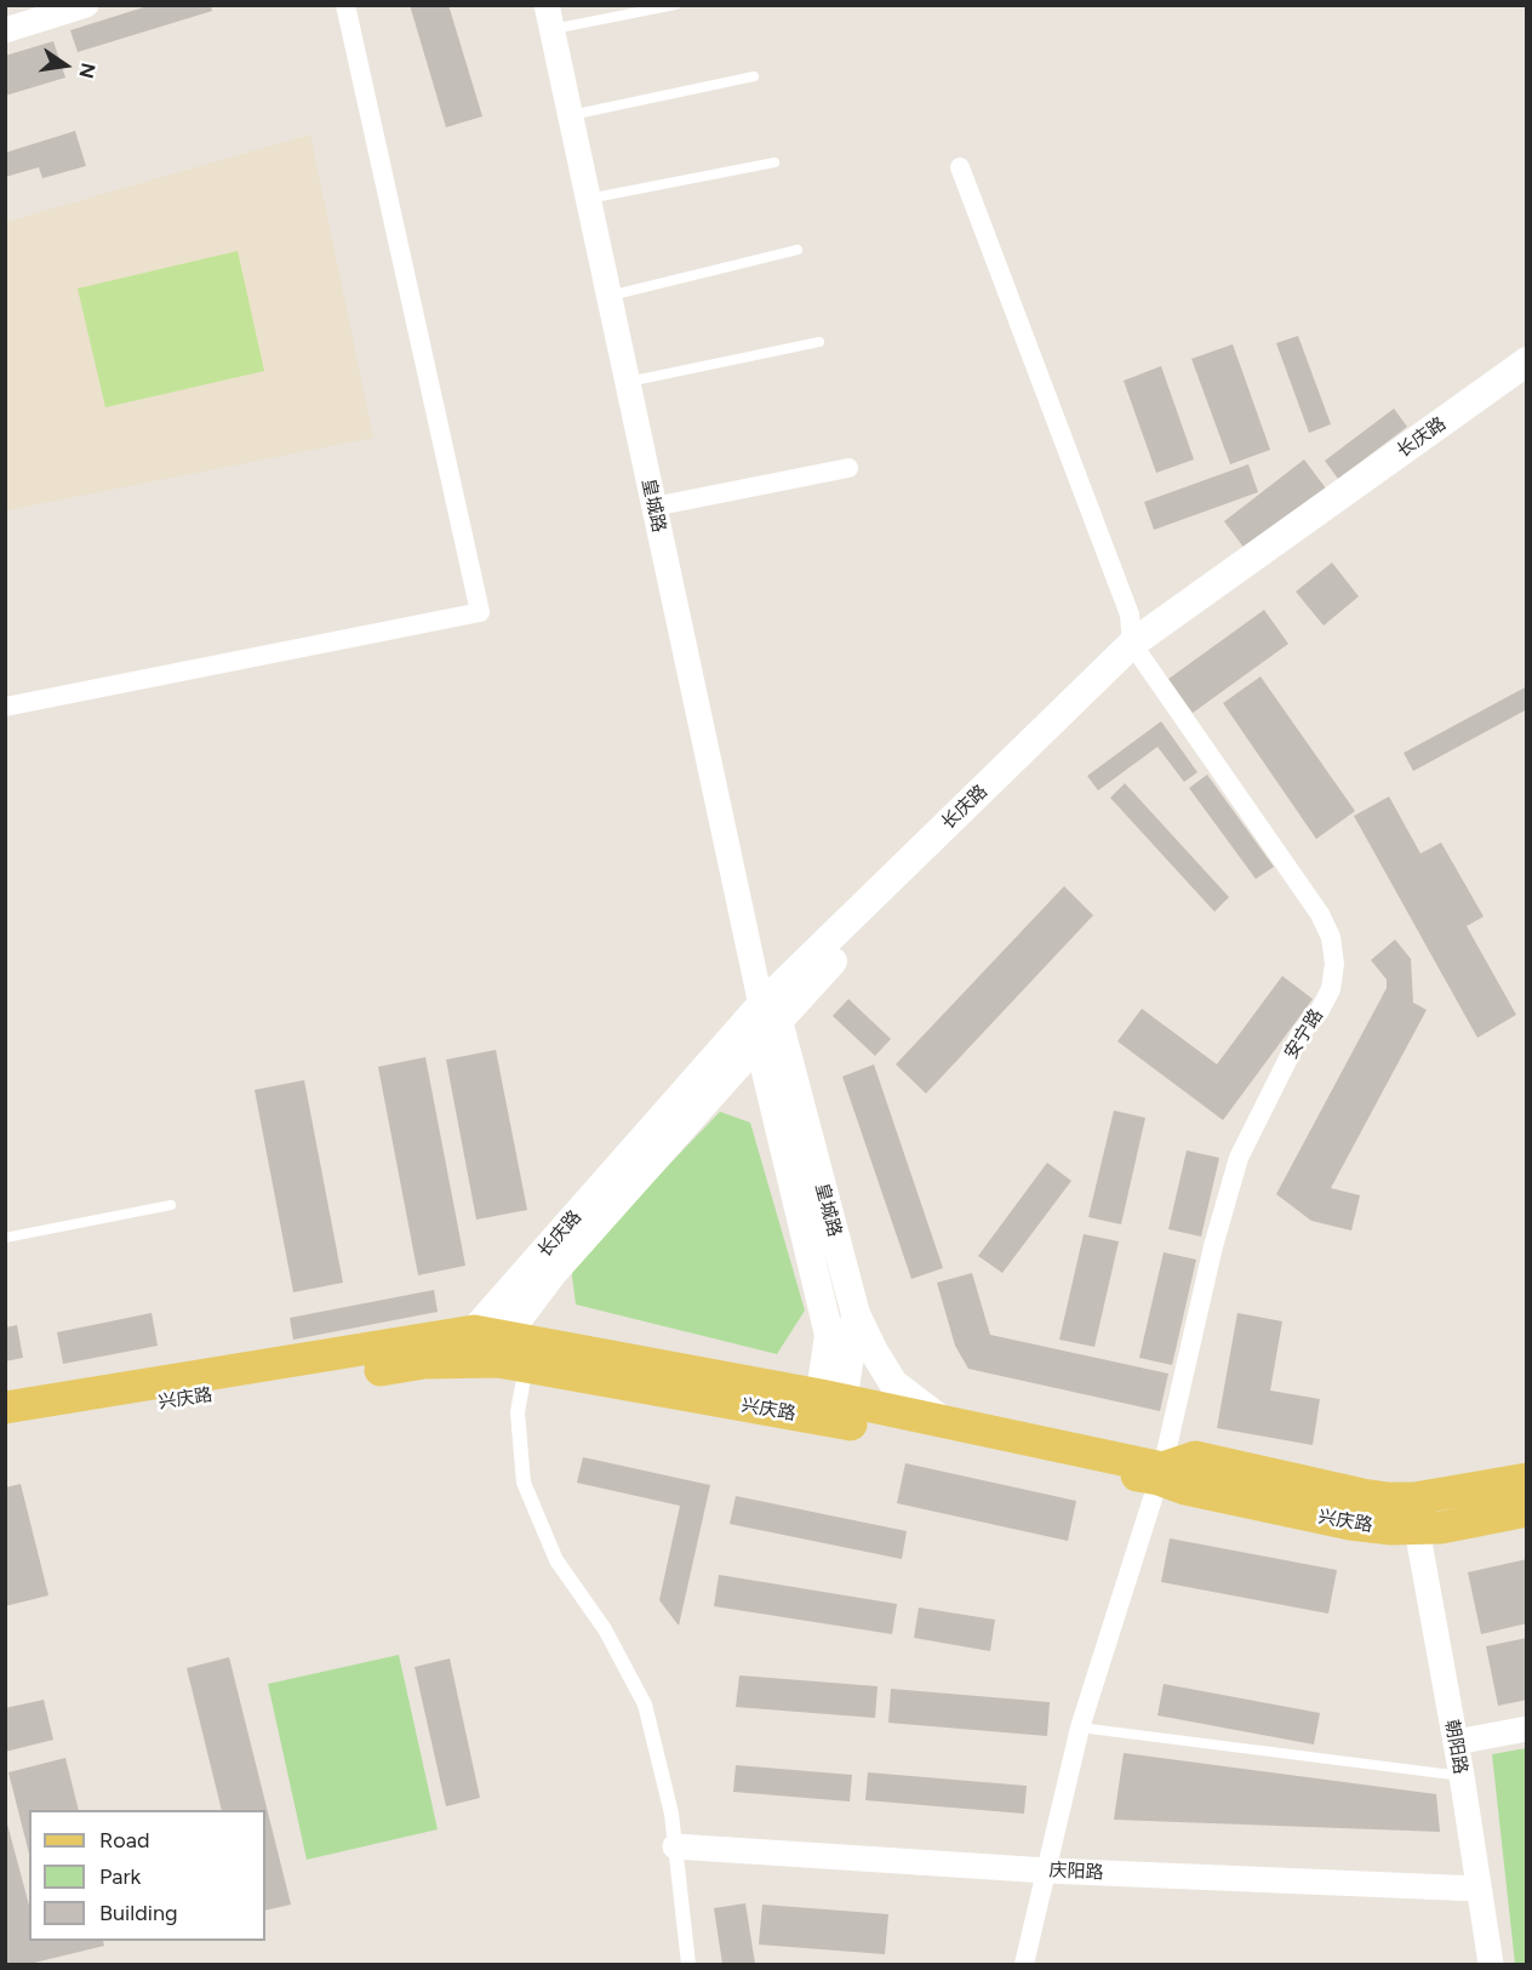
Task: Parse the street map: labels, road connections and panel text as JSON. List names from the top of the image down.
{
  "streets": {
    "main road": ["长庆路", "皇城路", "兴庆路"],
    "street": ["安宁路", "朝阳路", "庆阳路"]
  },
  "crossings": [
    ["长庆路", "皇城路"],
    ["长庆路", "安宁路"],
    ["长庆路", "兴庆路"],
    ["皇城路", "兴庆路"],
    ["安宁路", "兴庆路"],
    ["安宁路", "庆阳路"],
    ["兴庆路", "朝阳路"],
    ["朝阳路", "庆阳路"]
  ],
  "legend": ["Road", "Park", "Building"],
  "north": "right"
}
